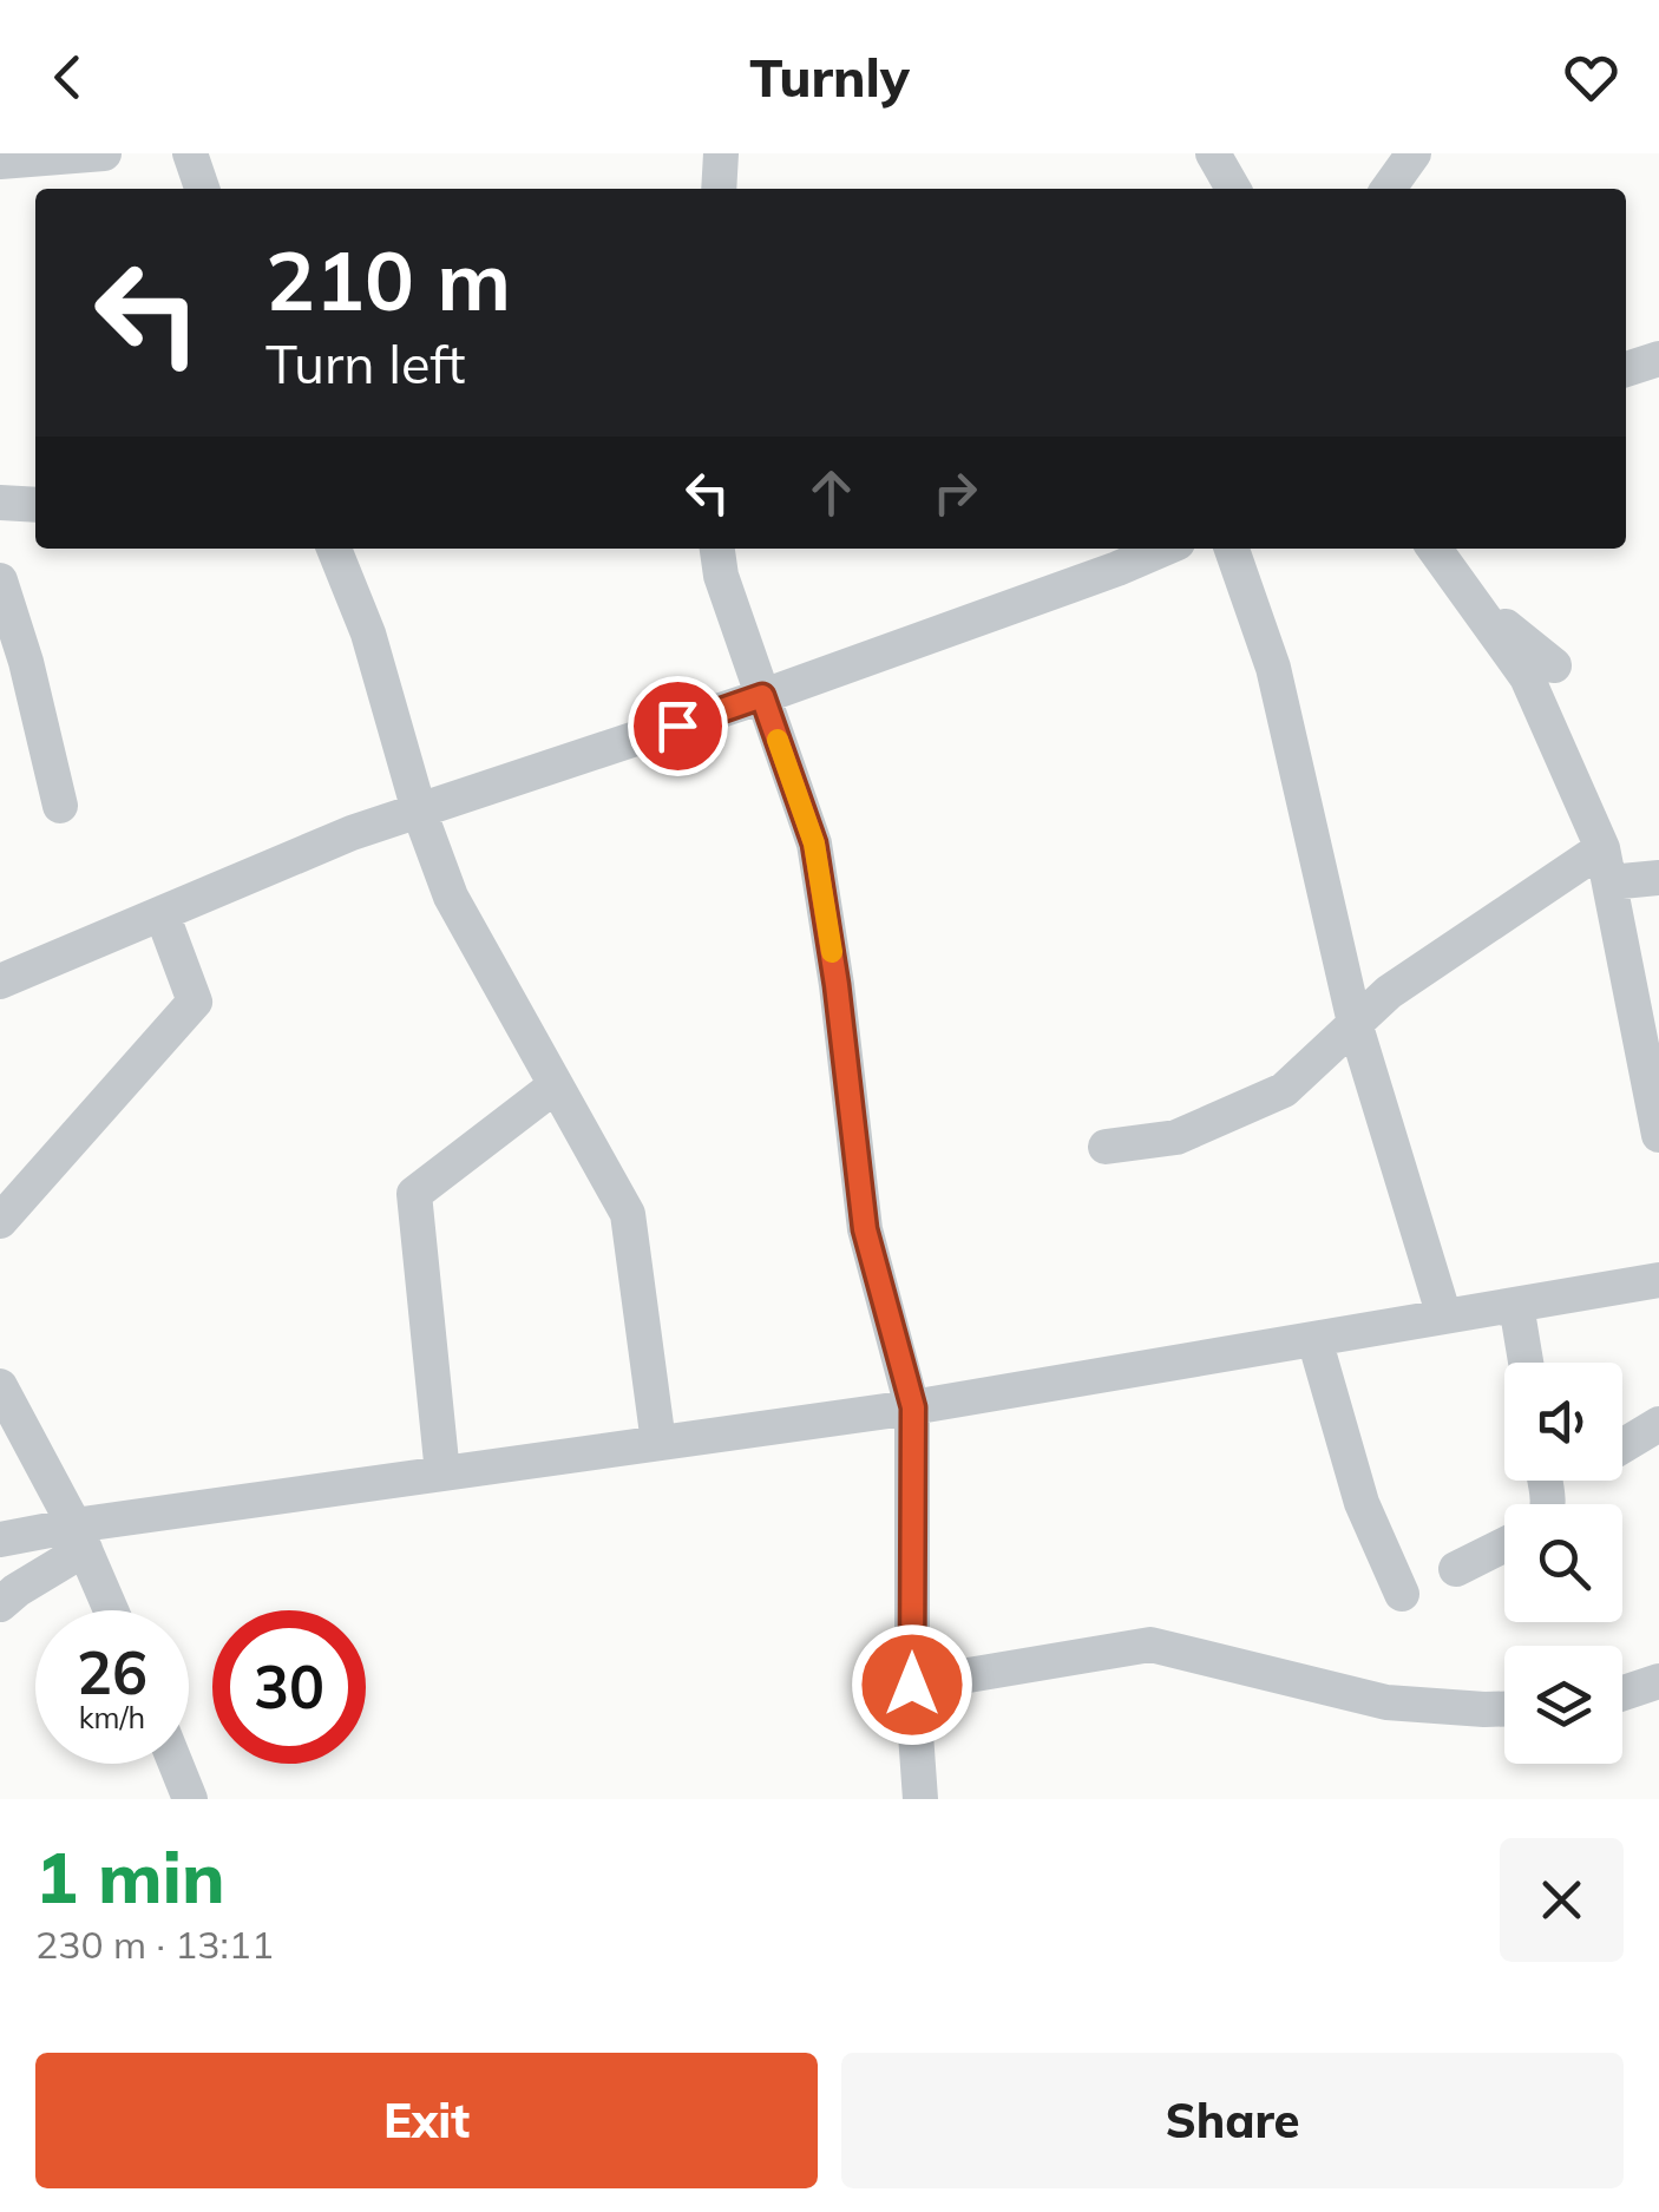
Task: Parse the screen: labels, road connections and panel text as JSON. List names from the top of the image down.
{
  "page": {
    "header": "Turnly",
    "turn": ["210 m", "Turn left"],
    "speed": "26 km/h",
    "limit": "30",
    "heading": ["1 min", "230 m · 13:11"],
    "buttons": ["Exit", "Share"]
  }
}
